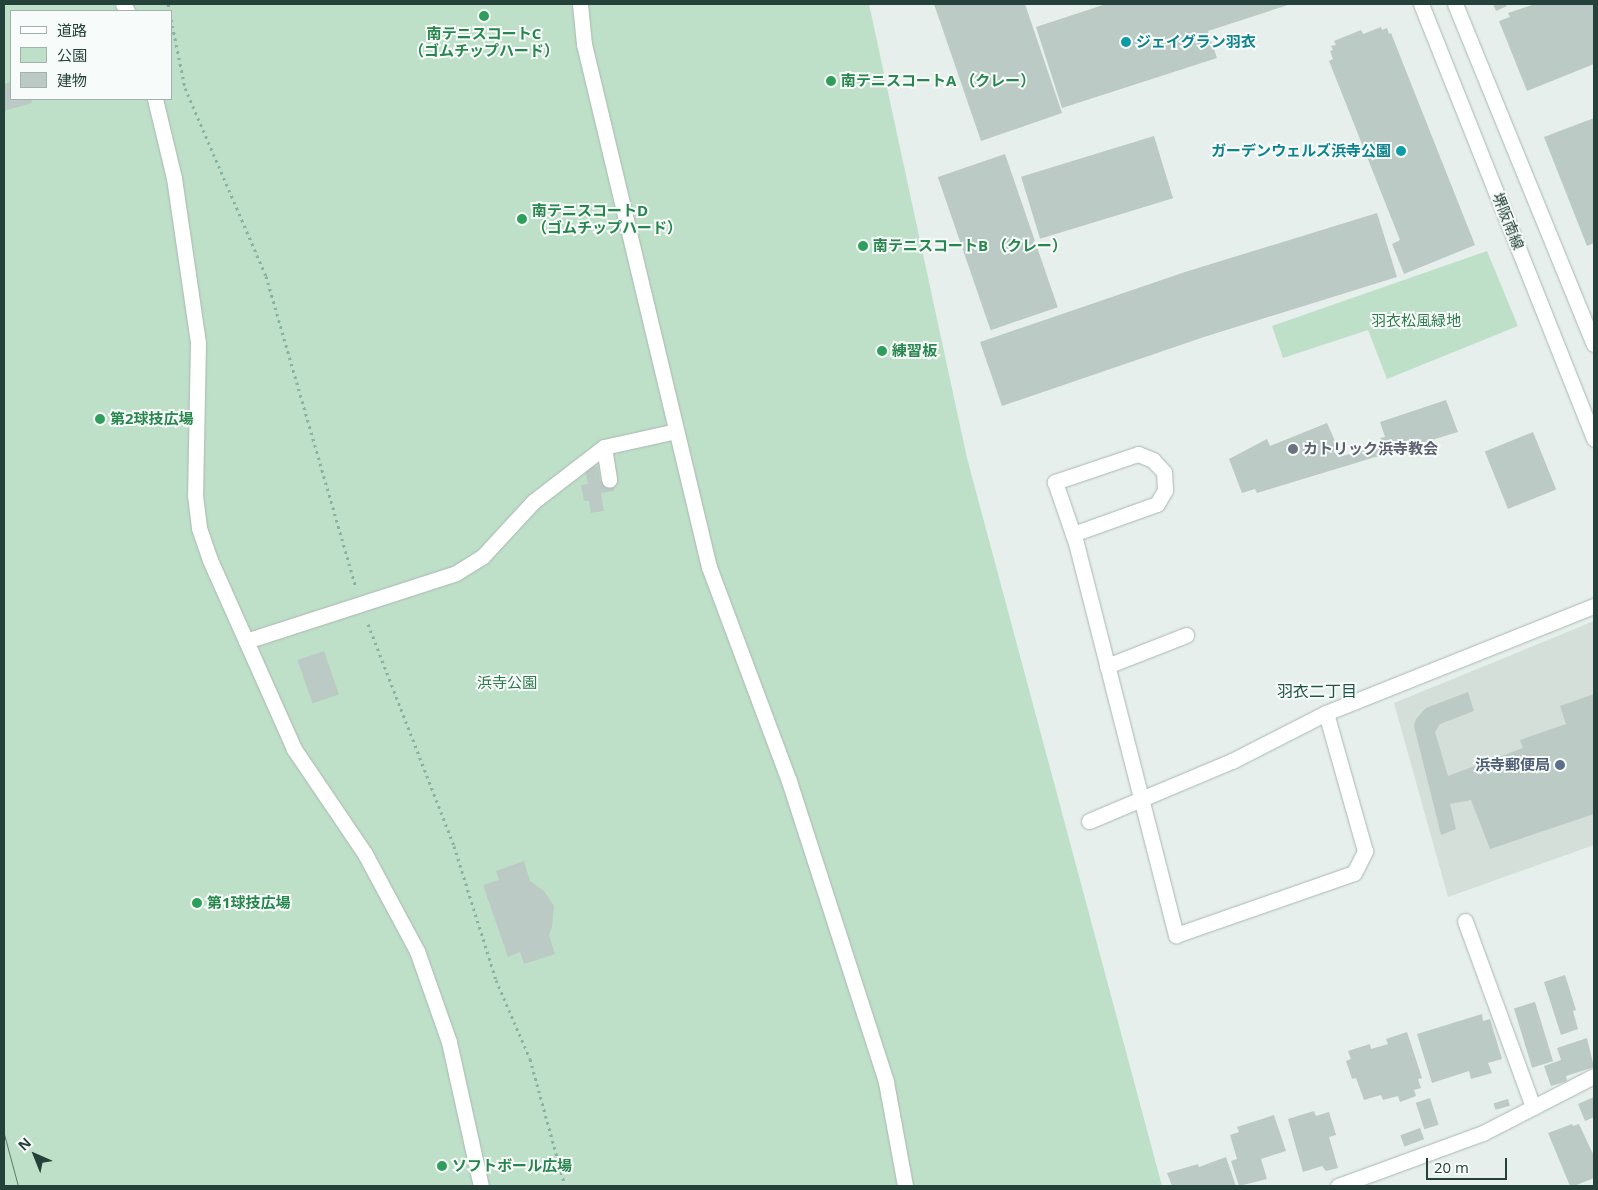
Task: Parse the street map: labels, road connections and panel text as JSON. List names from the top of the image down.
{
  "streets": {
    "street": ["堺阪南線"]
  },
  "districts": ["羽衣二丁目"],
  "parks": ["羽衣松風緑地", "浜寺公園"],
  "places": [
    "南テニスコートC （ゴムチップハード）",
    "ジェイグラン羽衣",
    "南テニスコートA （クレー）",
    "ガーデンウェルズ浜寺公園",
    "南テニスコートD （ゴムチップハード）",
    "南テニスコートB （クレー）",
    "練習板",
    "第2球技広場",
    "カトリック浜寺教会",
    "浜寺郵便局",
    "第1球技広場",
    "ソフトボール広場"
  ],
  "legend": ["道路", "公園", "建物"],
  "scale_bar": "20 m",
  "north": "top left"
}
